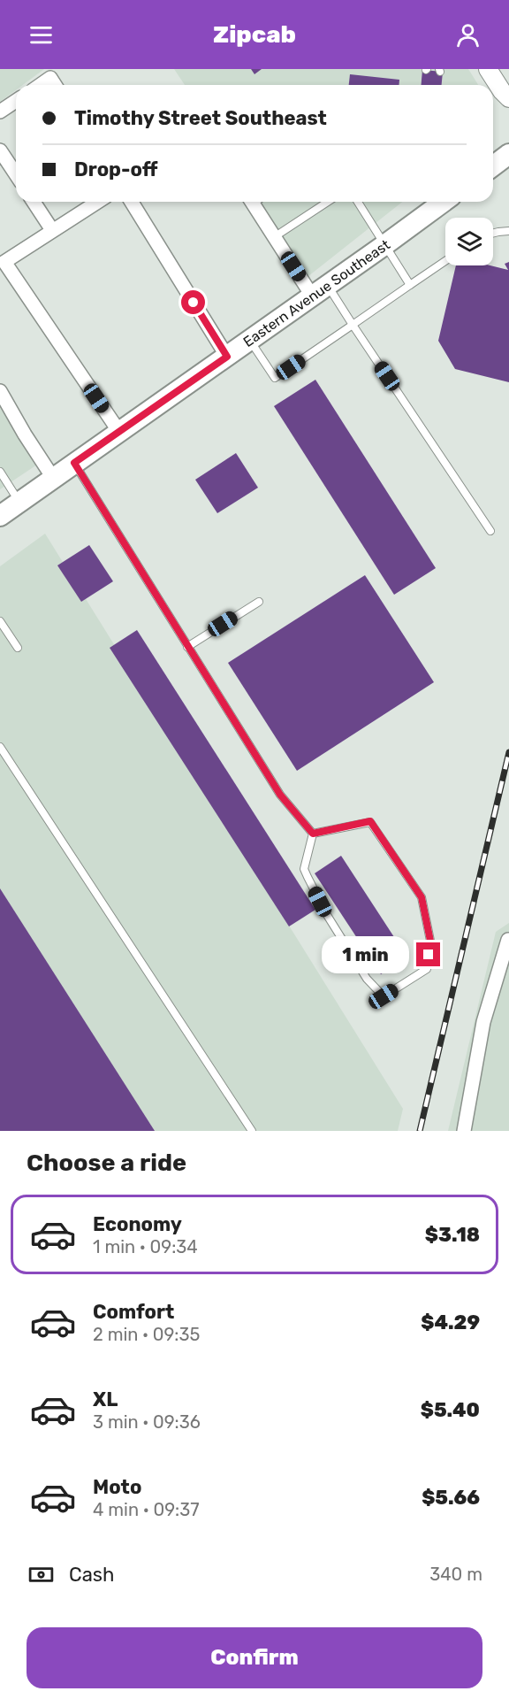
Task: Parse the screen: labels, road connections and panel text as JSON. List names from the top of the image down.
{
  "streets": {
    "main road": ["Eastern Avenue Southeast"]
  },
  "page": {
    "header": "Zipcab",
    "banner": ["Timothy Street Southeast", "Drop-off"],
    "bubble": "1 min",
    "heading": "Choose a ride",
    "list": [
      {
        "name": "Economy",
        "note": "1 min · 09:34",
        "value": "$3.18"
      },
      {
        "name": "Comfort",
        "note": "2 min · 09:35",
        "value": "$4.29"
      },
      {
        "name": "XL",
        "note": "3 min · 09:36",
        "value": "$5.40"
      },
      {
        "name": "Moto",
        "note": "4 min · 09:37",
        "value": "$5.66"
      }
    ],
    "pay": ["Cash", "340 m"],
    "buttons": "Confirm"
  }
}
